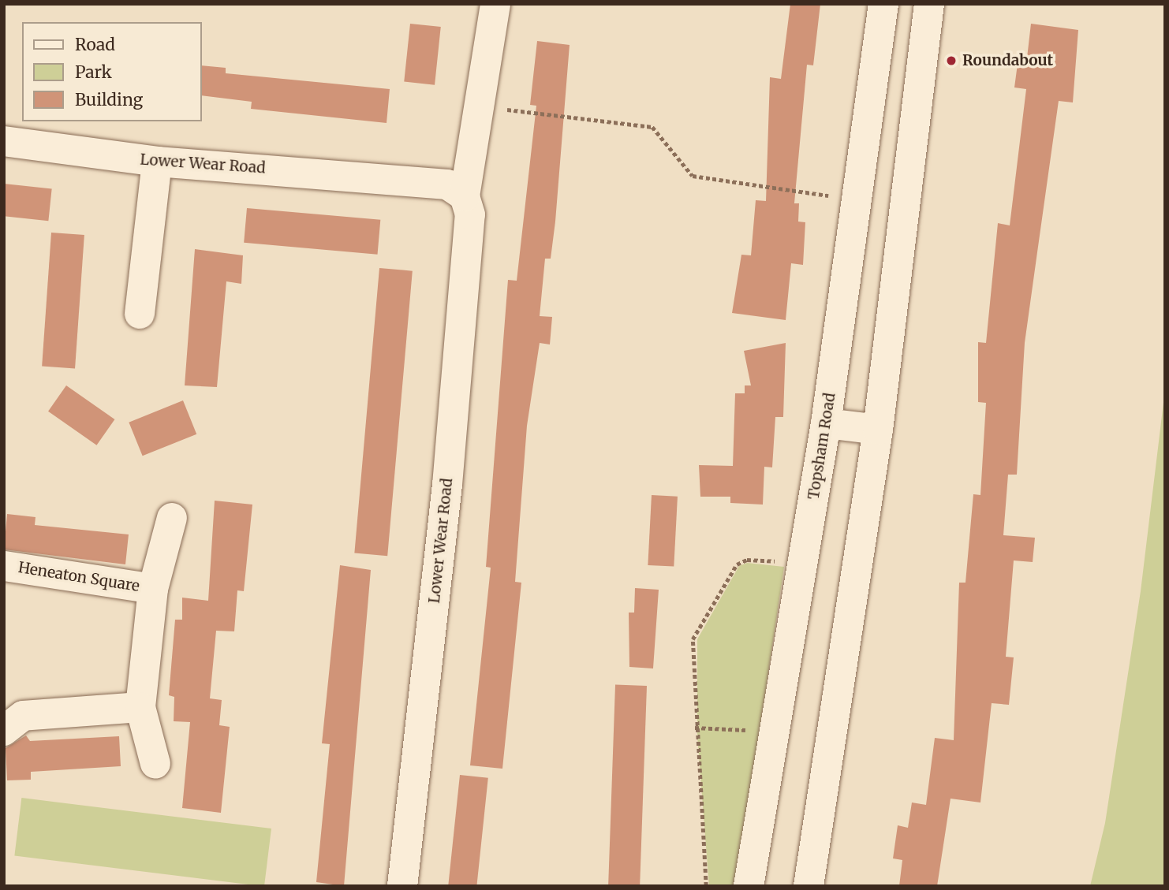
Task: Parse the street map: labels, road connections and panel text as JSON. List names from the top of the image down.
{
  "streets": {
    "street": ["Lower Wear Road", "Topsham Road", "Heneaton Square"]
  },
  "places": ["Roundabout"],
  "legend": ["Road", "Park", "Building"]
}
